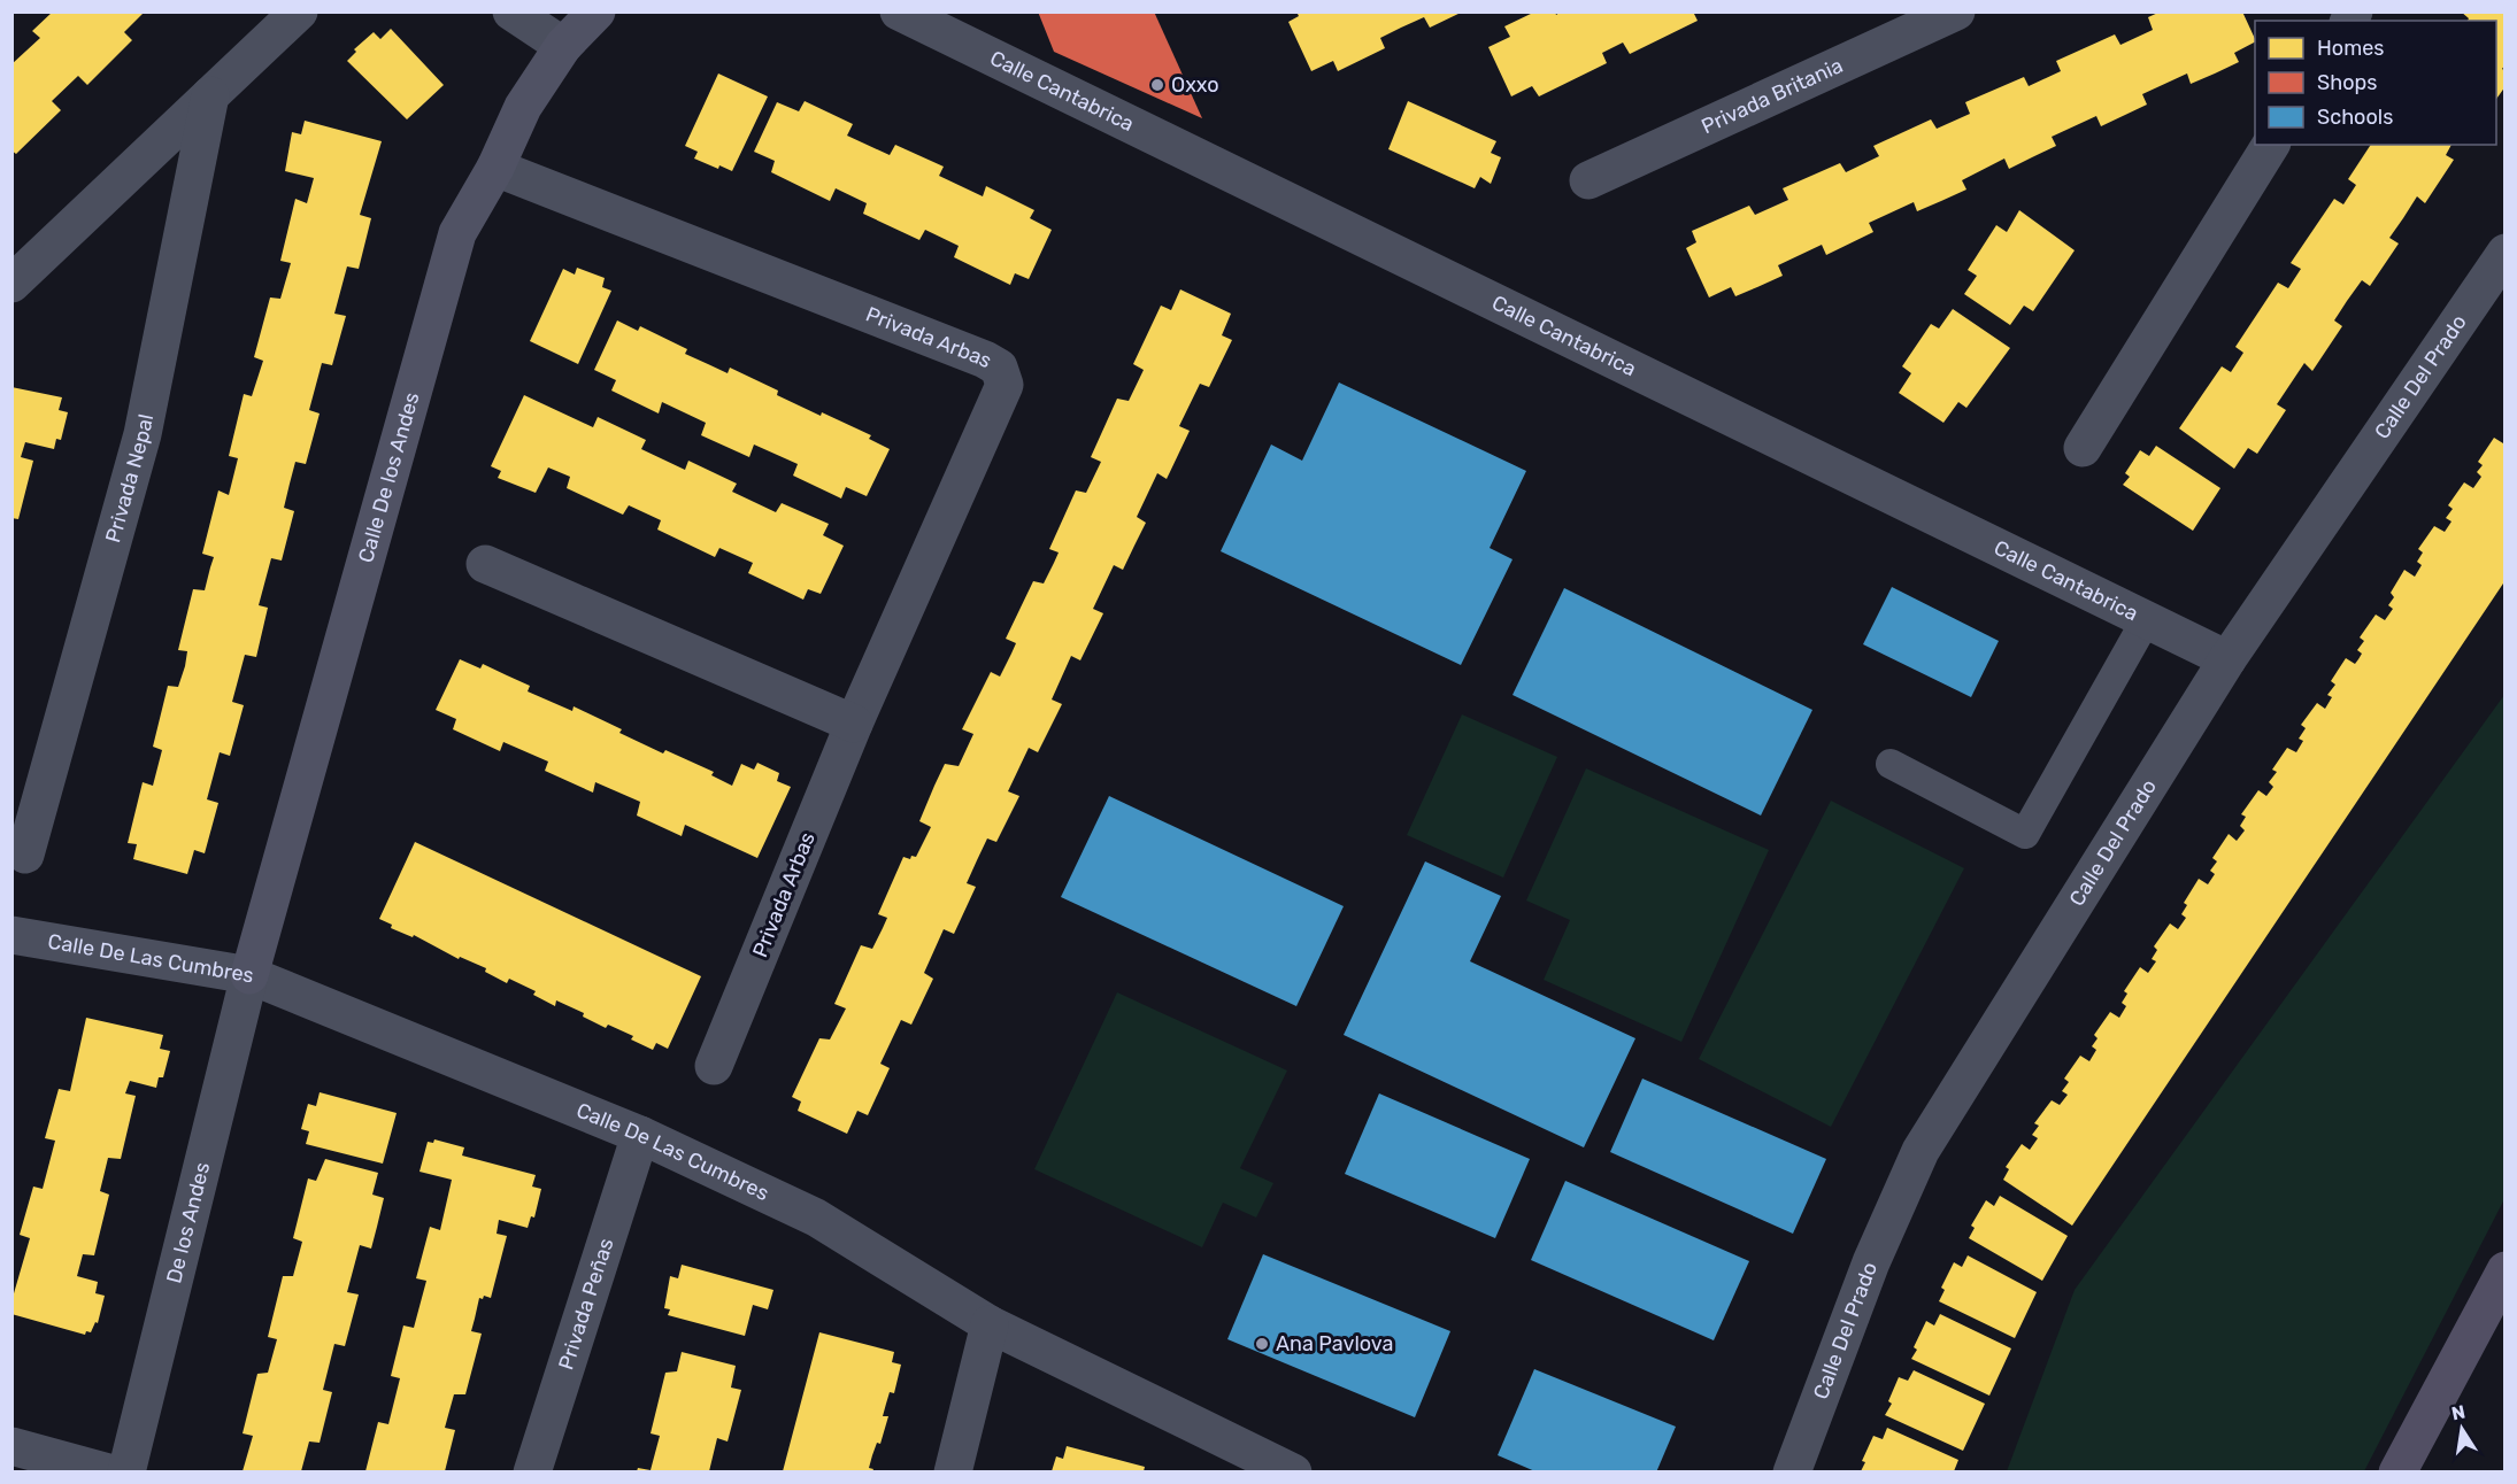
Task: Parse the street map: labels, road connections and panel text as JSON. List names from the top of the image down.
{
  "streets": {
    "street": [
      "Calle Cantabrica",
      "Privada Britania",
      "Privada Arbas",
      "Calle Del Prado",
      "Privada Nepal",
      "Calle De los Andes",
      "Calle De Las Cumbres",
      "De los Andes",
      "Privada Peñas"
    ]
  },
  "crossings": [
    ["Calle Cantabrica", "Calle Del Prado"],
    ["Privada Arbas", "Calle De los Andes"],
    ["Calle De los Andes", "Calle De Las Cumbres"],
    ["Calle De los Andes", "De los Andes"],
    ["Calle De Las Cumbres", "De los Andes"],
    ["Calle De Las Cumbres", "Privada Peñas"]
  ],
  "places": ["Oxxo", "Ana Pavlova"],
  "legend": ["Homes", "Shops", "Schools"],
  "north": "top"
}
